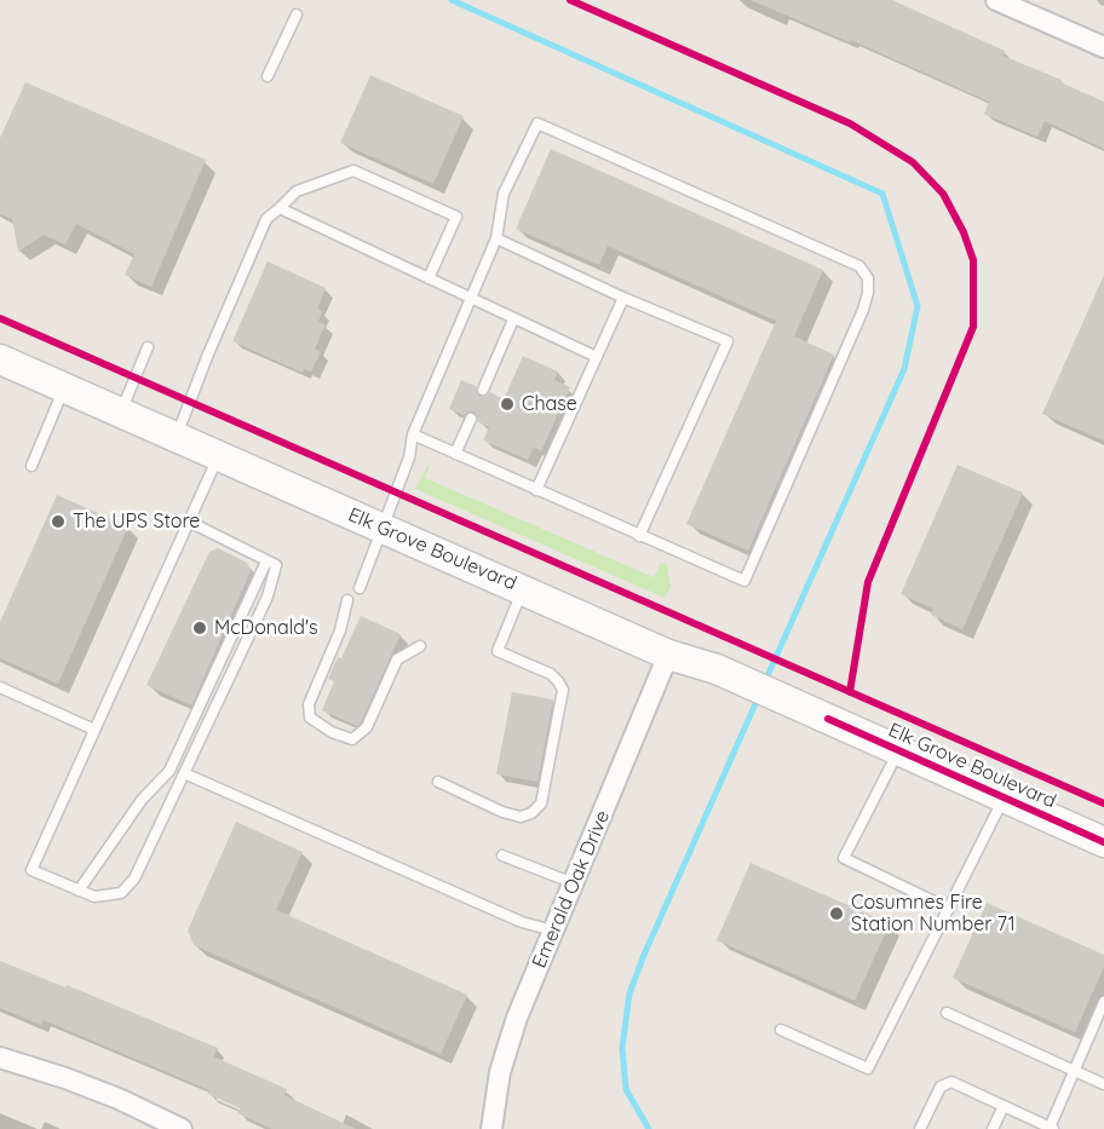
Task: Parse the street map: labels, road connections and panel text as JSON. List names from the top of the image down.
{
  "streets": {
    "main road": ["Elk Grove Boulevard"],
    "street": ["Emerald Oak Drive"]
  },
  "crossings": [
    ["Elk Grove Boulevard", "Emerald Oak Drive"]
  ],
  "places": [
    "Chase",
    "The UPS Store",
    "McDonald's",
    "Cosumnes Fire Station Number 71"
  ]
}
